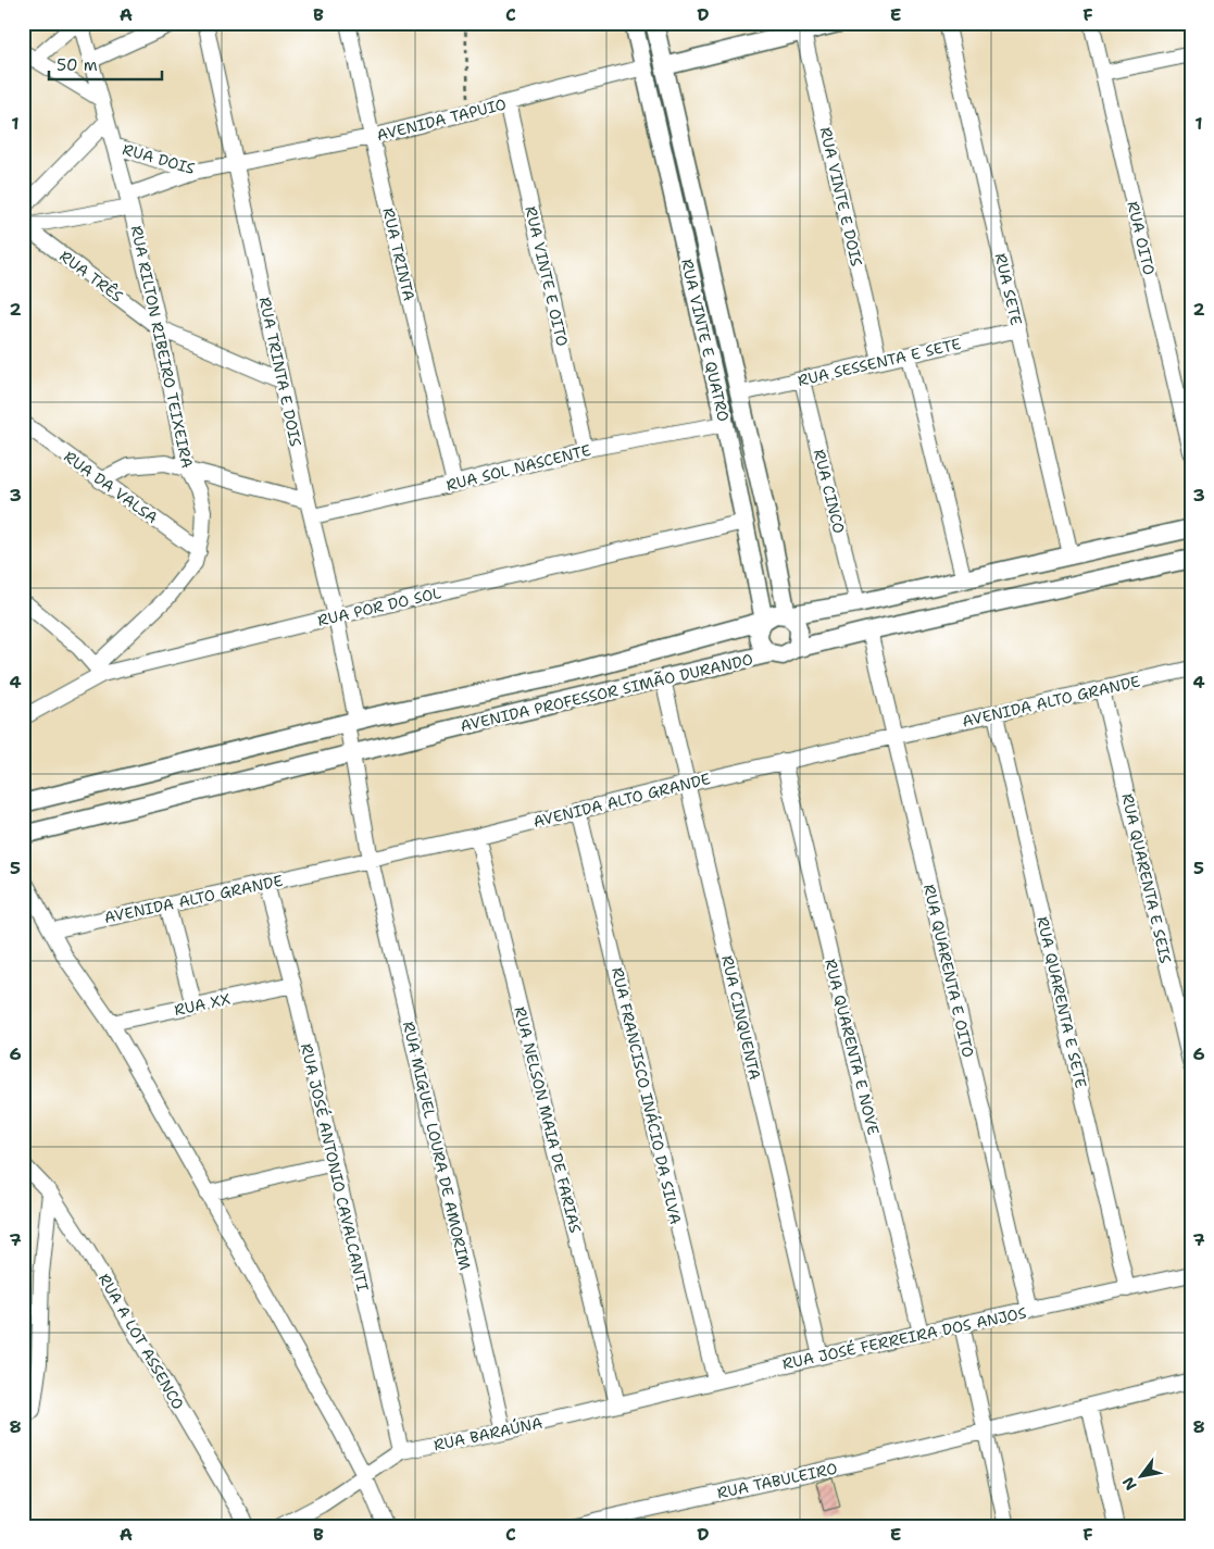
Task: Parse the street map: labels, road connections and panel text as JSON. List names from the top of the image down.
{
  "streets": {
    "street": [
      "AVENIDA TAPUIO",
      "RUA DOIS",
      "RUA VINTE E DOIS",
      "RUA OITO",
      "RUA TRINTA",
      "RUA TRÊS",
      "RUA VINTE E OITO",
      "RUA SETE",
      "RUA VINTE E QUATRO",
      "RUA RILTON RIBEIRO TEIXEIRA",
      "RUA SESSENTA E SETE",
      "RUA TRINTA E DOIS",
      "RUA SOL NASCENTE",
      "RUA DA VALSA",
      "RUA CINCO",
      "RUA POR DO SOL",
      "AVENIDA PROFESSOR SIMÃO DURANDO",
      "AVENIDA ALTO GRANDE",
      "RUA QUARENTA E SEIS",
      "RUA QUARENTA E OITO",
      "RUA QUARENTA E SETE",
      "RUA XX",
      "RUA CINQUENTA",
      "RUA QUARENTA E NOVE",
      "RUA FRANCISCO INÁCIO DA SILVA",
      "RUA NELSON MAIA DE FARIAS",
      "RUA MIGUEL LOURA DE AMORIM",
      "RUA JOSÉ ANTONIO CAVALCANTI",
      "RUA JOSÉ FERREIRA DOS ANJOS",
      "RUA A LOT ASSENCO",
      "RUA BARAÚNA",
      "RUA TABULEIRO"
    ]
  },
  "crossings": [
    ["AVENIDA TAPUIO", "RUA DOIS"],
    ["AVENIDA TAPUIO", "RUA TRINTA"],
    ["AVENIDA TAPUIO", "RUA VINTE E OITO"],
    ["AVENIDA TAPUIO", "RUA VINTE E QUATRO"],
    ["AVENIDA TAPUIO", "RUA TRINTA E DOIS"],
    ["RUA DOIS", "RUA RILTON RIBEIRO TEIXEIRA"],
    ["RUA DOIS", "RUA TRINTA E DOIS"],
    ["RUA VINTE E DOIS", "RUA SESSENTA E SETE"],
    ["RUA TRINTA", "RUA SOL NASCENTE"],
    ["RUA TRÊS", "RUA RILTON RIBEIRO TEIXEIRA"],
    ["RUA TRÊS", "RUA TRINTA E DOIS"],
    ["RUA VINTE E OITO", "RUA SOL NASCENTE"],
    ["RUA SETE", "RUA SESSENTA E SETE"],
    ["RUA SETE", "AVENIDA PROFESSOR SIMÃO DURANDO"],
    ["RUA VINTE E QUATRO", "RUA SESSENTA E SETE"],
    ["RUA VINTE E QUATRO", "RUA SOL NASCENTE"],
    ["RUA VINTE E QUATRO", "RUA POR DO SOL"],
    ["RUA VINTE E QUATRO", "AVENIDA PROFESSOR SIMÃO DURANDO"],
    ["RUA RILTON RIBEIRO TEIXEIRA", "RUA DA VALSA"],
    ["RUA RILTON RIBEIRO TEIXEIRA", "RUA POR DO SOL"],
    ["RUA SESSENTA E SETE", "RUA CINCO"],
    ["RUA TRINTA E DOIS", "RUA SOL NASCENTE"],
    ["RUA TRINTA E DOIS", "RUA POR DO SOL"],
    ["RUA TRINTA E DOIS", "AVENIDA PROFESSOR SIMÃO DURANDO"],
    ["RUA TRINTA E DOIS", "RUA MIGUEL LOURA DE AMORIM"],
    ["RUA CINCO", "AVENIDA PROFESSOR SIMÃO DURANDO"],
    ["AVENIDA PROFESSOR SIMÃO DURANDO", "RUA QUARENTA E OITO"],
    ["AVENIDA PROFESSOR SIMÃO DURANDO", "RUA CINQUENTA"],
    ["AVENIDA PROFESSOR SIMÃO DURANDO", "RUA MIGUEL LOURA DE AMORIM"],
    ["AVENIDA ALTO GRANDE", "RUA QUARENTA E SEIS"],
    ["AVENIDA ALTO GRANDE", "RUA QUARENTA E OITO"],
    ["AVENIDA ALTO GRANDE", "RUA QUARENTA E SETE"],
    ["AVENIDA ALTO GRANDE", "RUA CINQUENTA"],
    ["AVENIDA ALTO GRANDE", "RUA QUARENTA E NOVE"],
    ["AVENIDA ALTO GRANDE", "RUA FRANCISCO INÁCIO DA SILVA"],
    ["AVENIDA ALTO GRANDE", "RUA NELSON MAIA DE FARIAS"],
    ["AVENIDA ALTO GRANDE", "RUA MIGUEL LOURA DE AMORIM"],
    ["AVENIDA ALTO GRANDE", "RUA JOSÉ ANTONIO CAVALCANTI"],
    ["RUA QUARENTA E OITO", "RUA JOSÉ FERREIRA DOS ANJOS"],
    ["RUA QUARENTA E SETE", "RUA JOSÉ FERREIRA DOS ANJOS"],
    ["RUA XX", "RUA JOSÉ ANTONIO CAVALCANTI"],
    ["RUA CINQUENTA", "RUA JOSÉ FERREIRA DOS ANJOS"],
    ["RUA QUARENTA E NOVE", "RUA JOSÉ FERREIRA DOS ANJOS"],
    ["RUA FRANCISCO INÁCIO DA SILVA", "RUA JOSÉ FERREIRA DOS ANJOS"],
    ["RUA NELSON MAIA DE FARIAS", "RUA JOSÉ FERREIRA DOS ANJOS"],
    ["RUA NELSON MAIA DE FARIAS", "RUA BARAÚNA"],
    ["RUA MIGUEL LOURA DE AMORIM", "RUA BARAÚNA"],
    ["RUA JOSÉ ANTONIO CAVALCANTI", "RUA BARAÚNA"],
    ["RUA JOSÉ FERREIRA DOS ANJOS", "RUA BARAÚNA"]
  ],
  "scale_bar": "50 m",
  "north": "bottom left",
  "grid": {
    "columns": [
      "A",
      "B",
      "C",
      "D",
      "E",
      "F"
    ],
    "rows": [
      "1",
      "2",
      "3",
      "4",
      "5",
      "6",
      "7",
      "8"
    ]
  }
}
